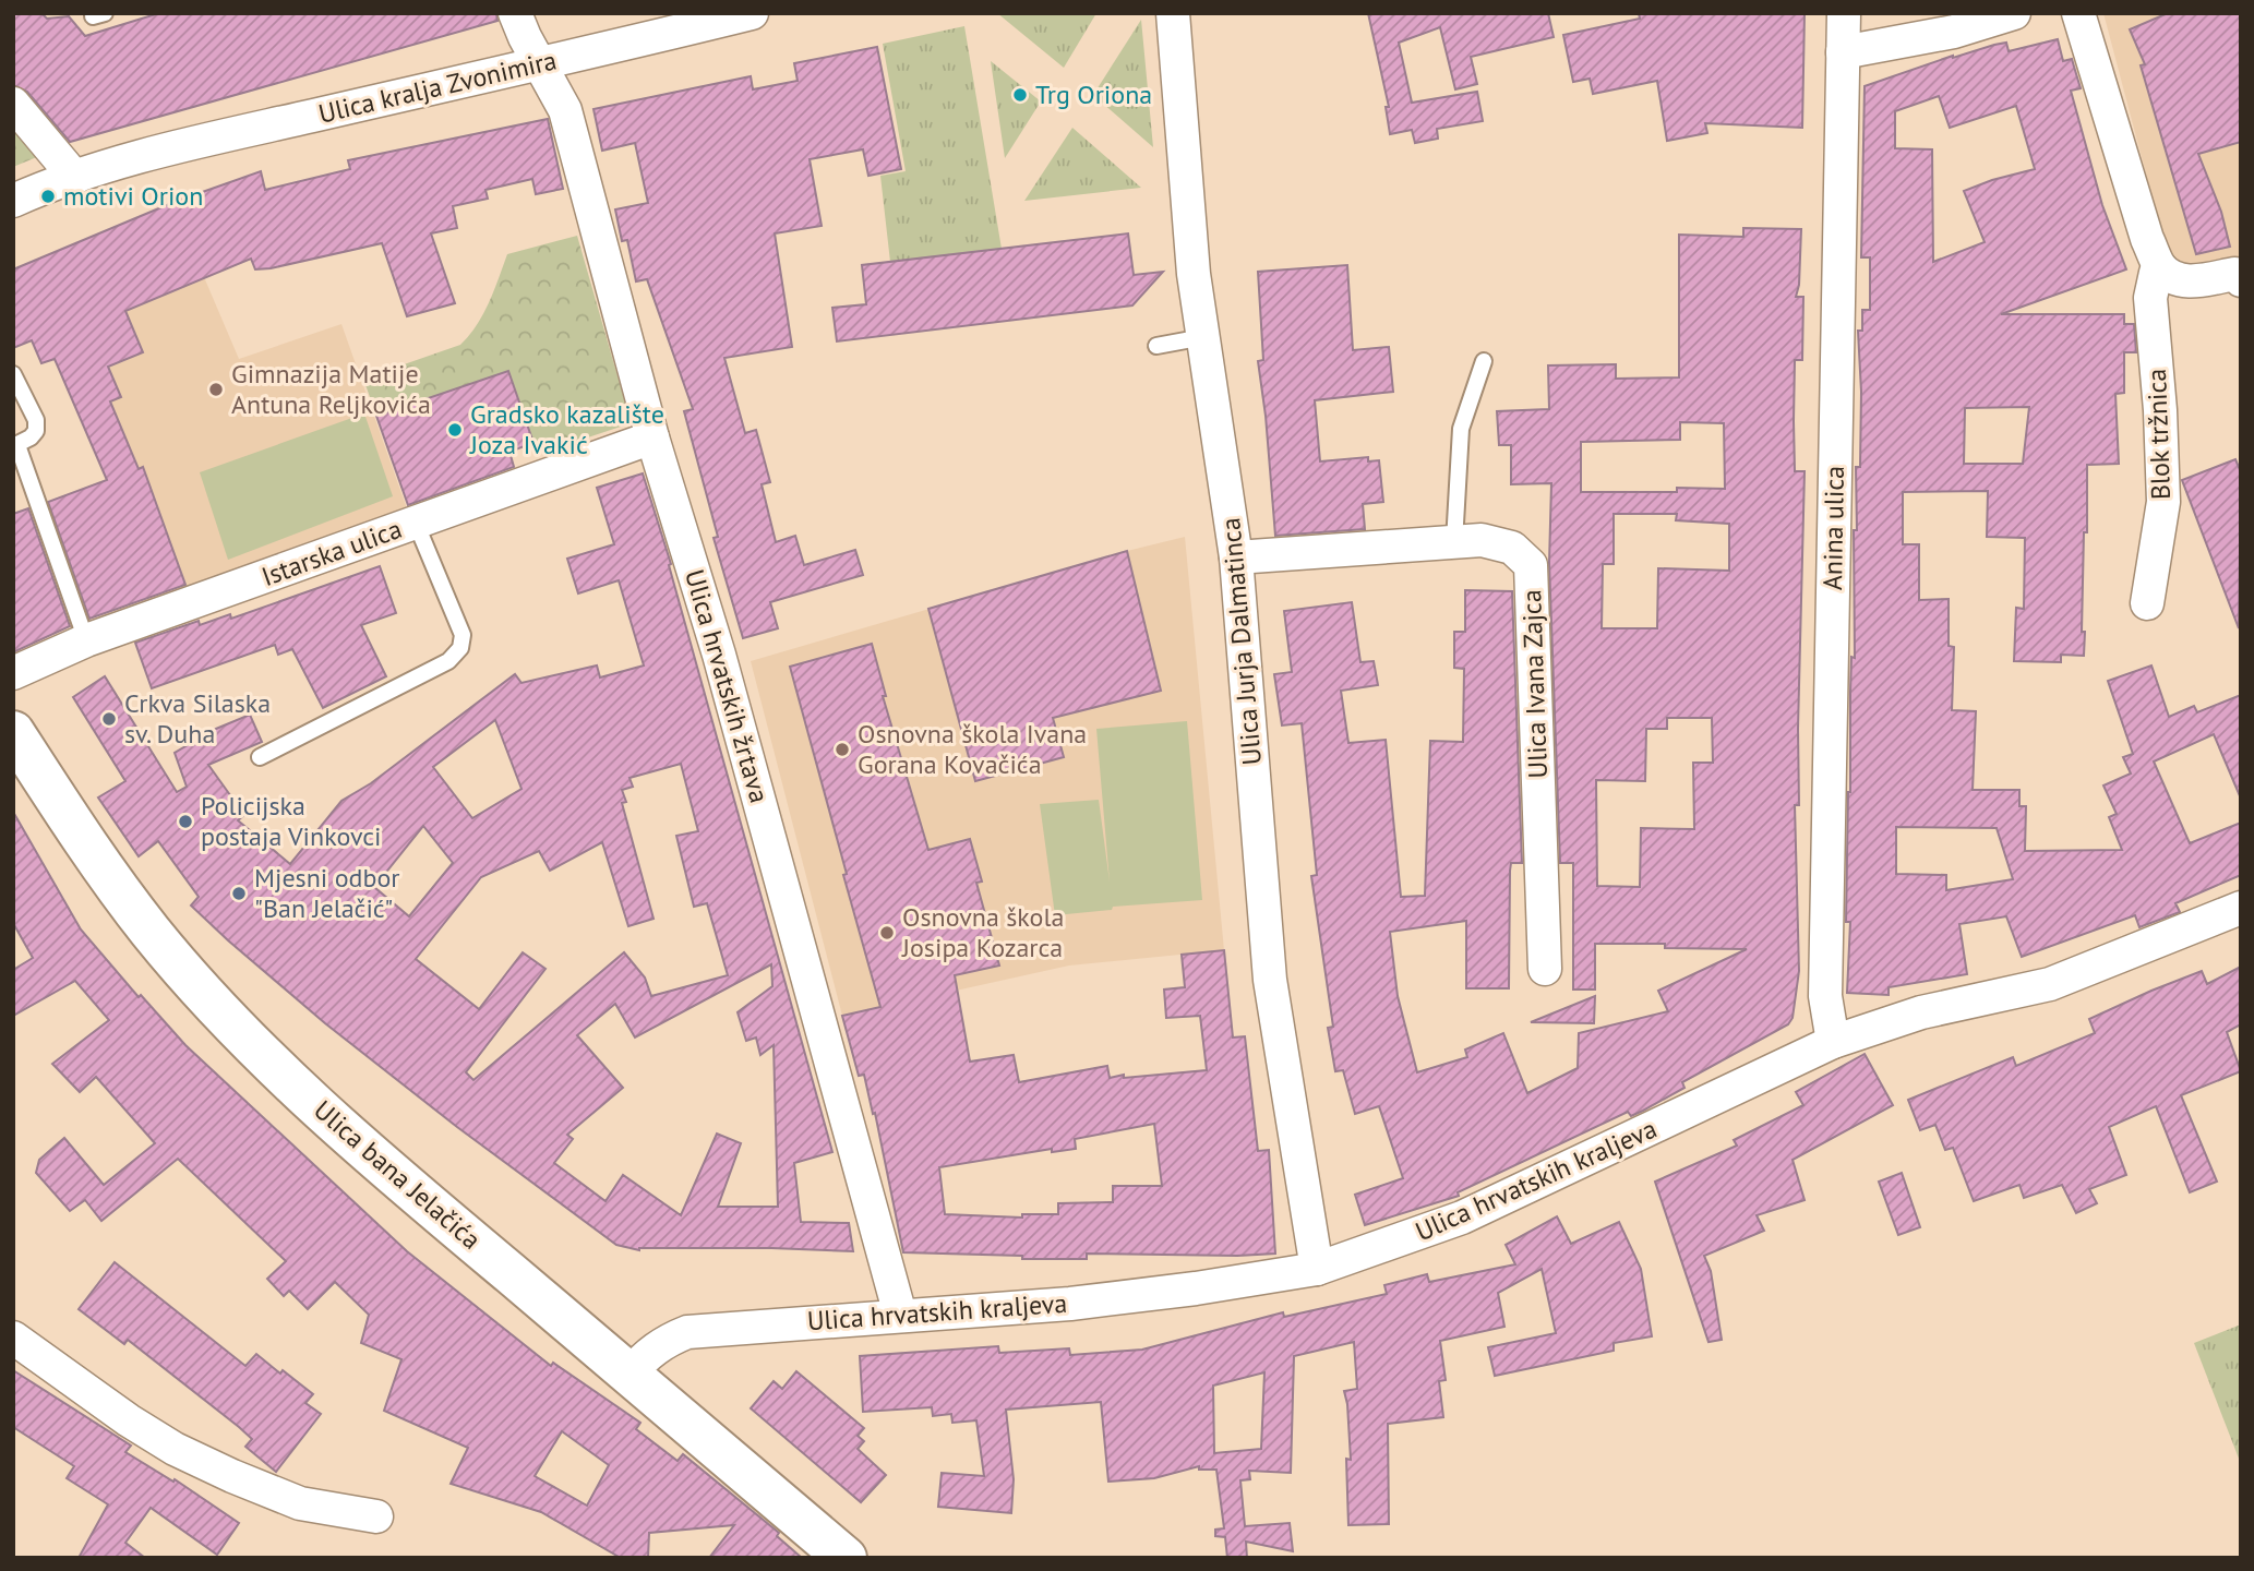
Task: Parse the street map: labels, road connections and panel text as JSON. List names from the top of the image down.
{
  "streets": {
    "main road": ["Ulica bana Jelačića"],
    "street": [
      "Ulica kralja Zvonimira",
      "Blok tržnica",
      "Anina ulica",
      "Istarska ulica",
      "Ulica Jurja Dalmatinca",
      "Ulica Ivana Zajca",
      "Ulica hrvatskih žrtava",
      "Ulica hrvatskih kraljeva"
    ]
  },
  "crossings": [
    ["Ulica kralja Zvonimira", "Ulica hrvatskih žrtava"],
    ["Anina ulica", "Ulica hrvatskih kraljeva"],
    ["Istarska ulica", "Ulica hrvatskih žrtava"],
    ["Ulica Jurja Dalmatinca", "Ulica Ivana Zajca"],
    ["Ulica Jurja Dalmatinca", "Ulica hrvatskih kraljeva"],
    ["Ulica hrvatskih žrtava", "Ulica hrvatskih kraljeva"],
    ["Ulica bana Jelačića", "Ulica hrvatskih kraljeva"]
  ],
  "places": [
    "Trg Oriona",
    "motivi Orion",
    "Gimnazija Matije Antuna Reljkovića",
    "Gradsko kazalište Joza Ivakić",
    "Crkva Silaska sv. Duha",
    "Osnovna škola Ivana Gorana Kovačića",
    "Policijska postaja Vinkovci",
    "Mjesni odbor \"Ban Jelačić\"",
    "Osnovna škola Josipa Kozarca"
  ]
}
